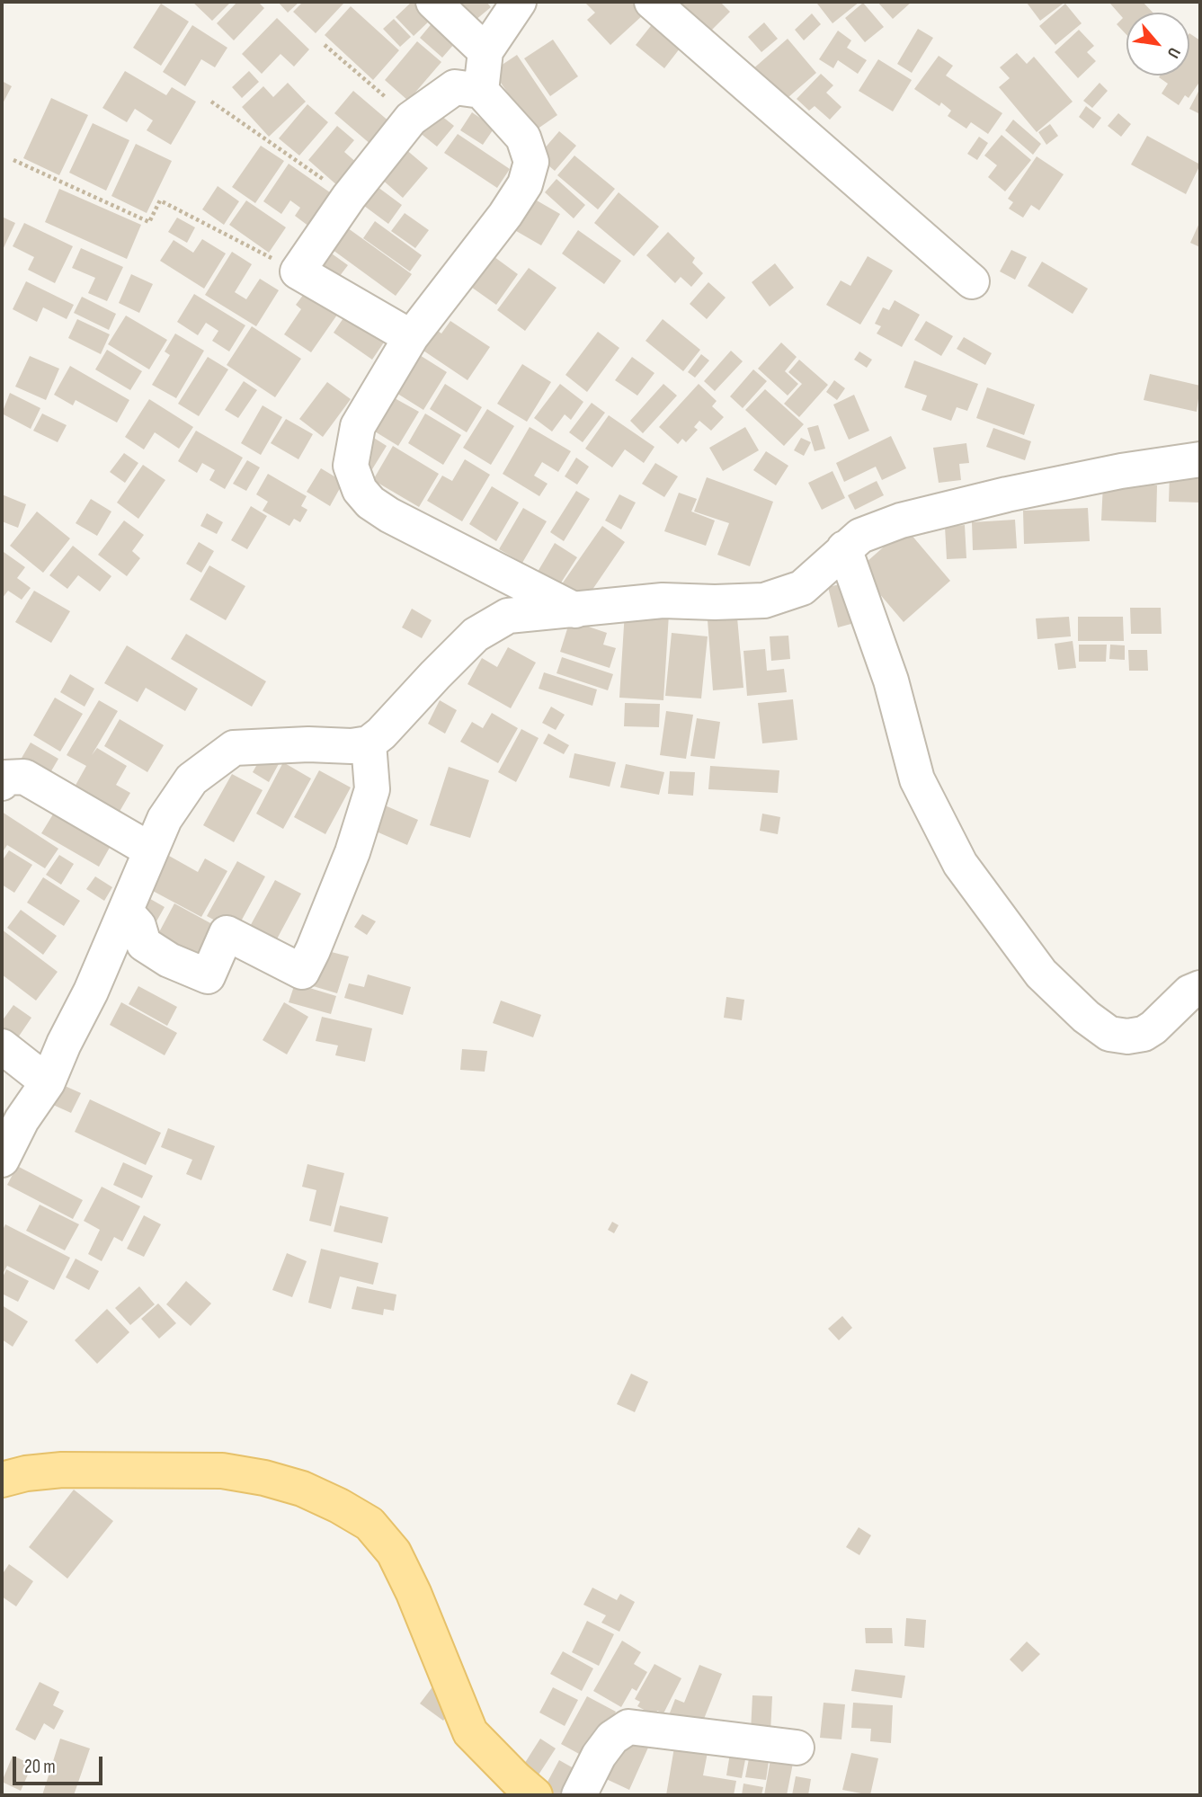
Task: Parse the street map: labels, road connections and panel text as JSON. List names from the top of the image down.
{
  "scale_bar": "20 m",
  "north": "bottom right"
}
